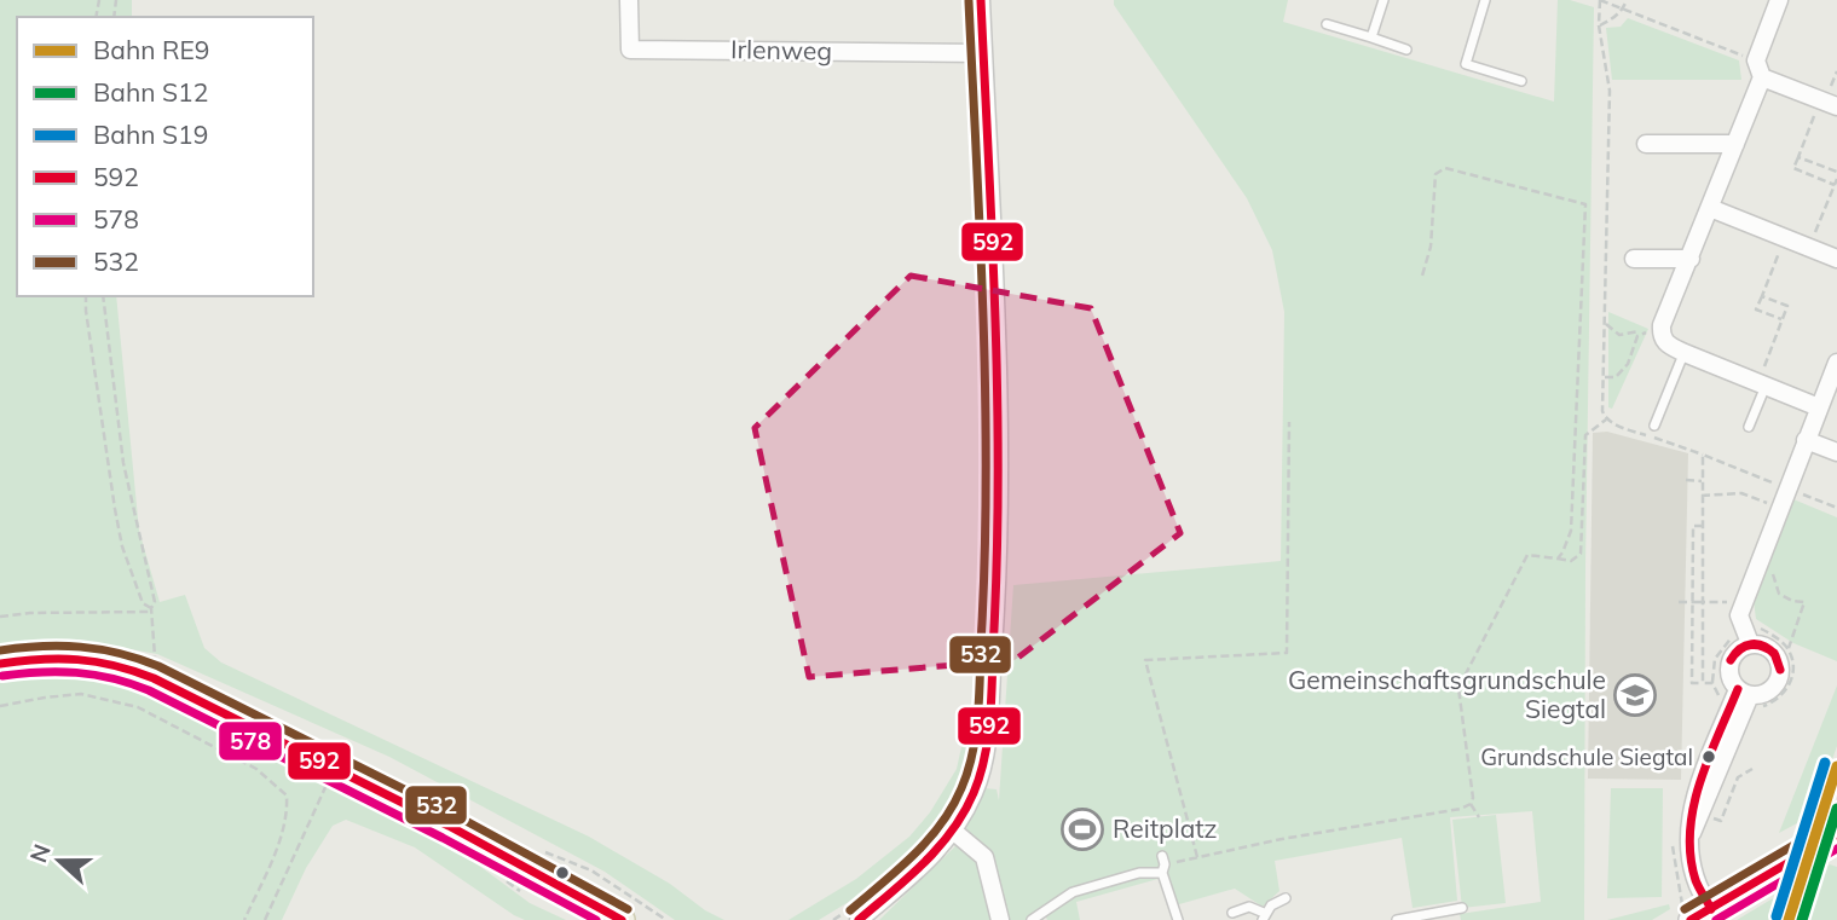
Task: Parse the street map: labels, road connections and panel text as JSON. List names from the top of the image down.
{
  "streets": {
    "street": ["Irlenweg"]
  },
  "places": {
    "school or university": ["Gemeinschaftsgrundschule Siegtal"],
    "other": ["Grundschule Siegtal"],
    "sports": ["Reitplatz"]
  },
  "lines": [
    "transit line 592",
    "transit line 532",
    "transit line 578",
    "rail line S19",
    "rail line RE9",
    "rail line S12"
  ],
  "legend": [
    "Bahn RE9",
    "Bahn S12",
    "Bahn S19",
    "592",
    "578",
    "532"
  ],
  "north": "left"
}
